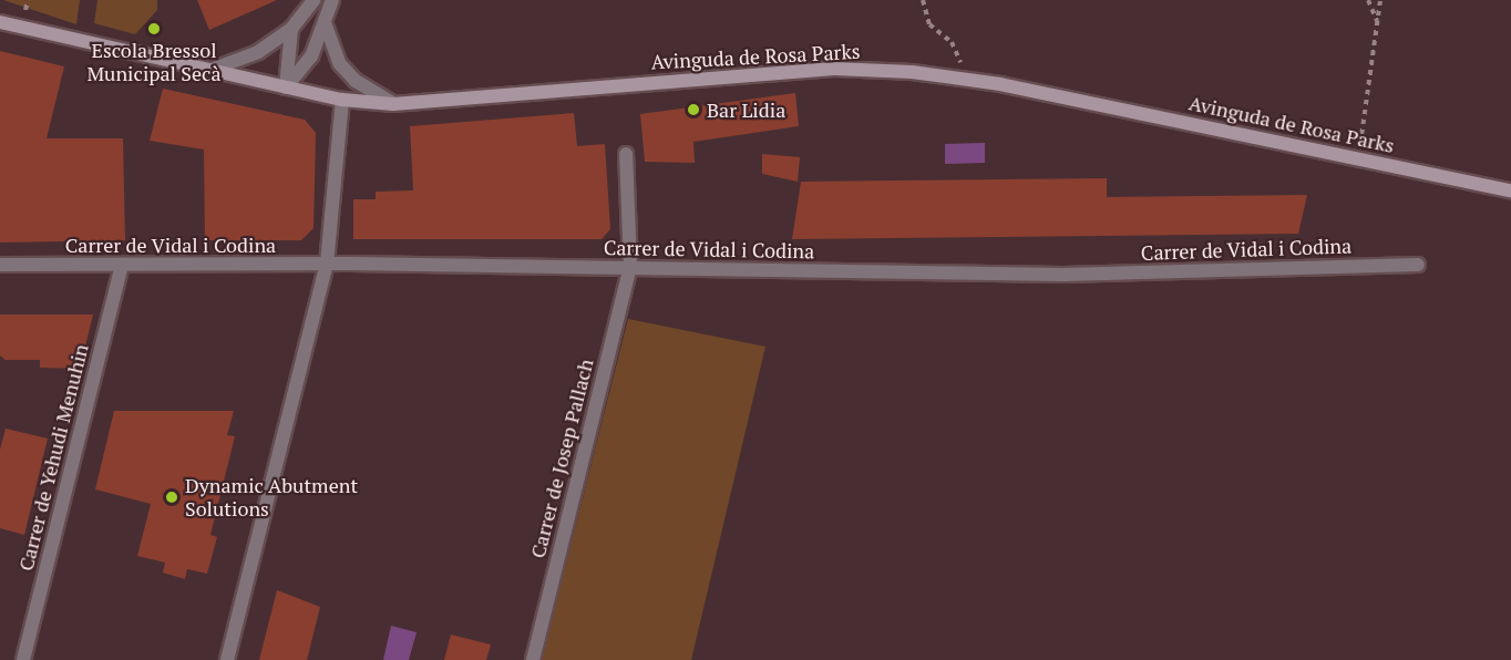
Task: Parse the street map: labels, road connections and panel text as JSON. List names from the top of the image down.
{
  "streets": {
    "main road": ["Avinguda de Rosa Parks"],
    "street": ["Carrer de Vidal i Codina", "Carrer de Yehudi Menuhin", "Carrer de Josep Pallach"]
  },
  "crossings": [
    ["Carrer de Vidal i Codina", "Carrer de Yehudi Menuhin"],
    ["Carrer de Vidal i Codina", "Carrer de Josep Pallach"]
  ],
  "places": ["Escola Bressol Municipal Secà", "Bar Lidia", "Dynamic Abutment Solutions"]
}
